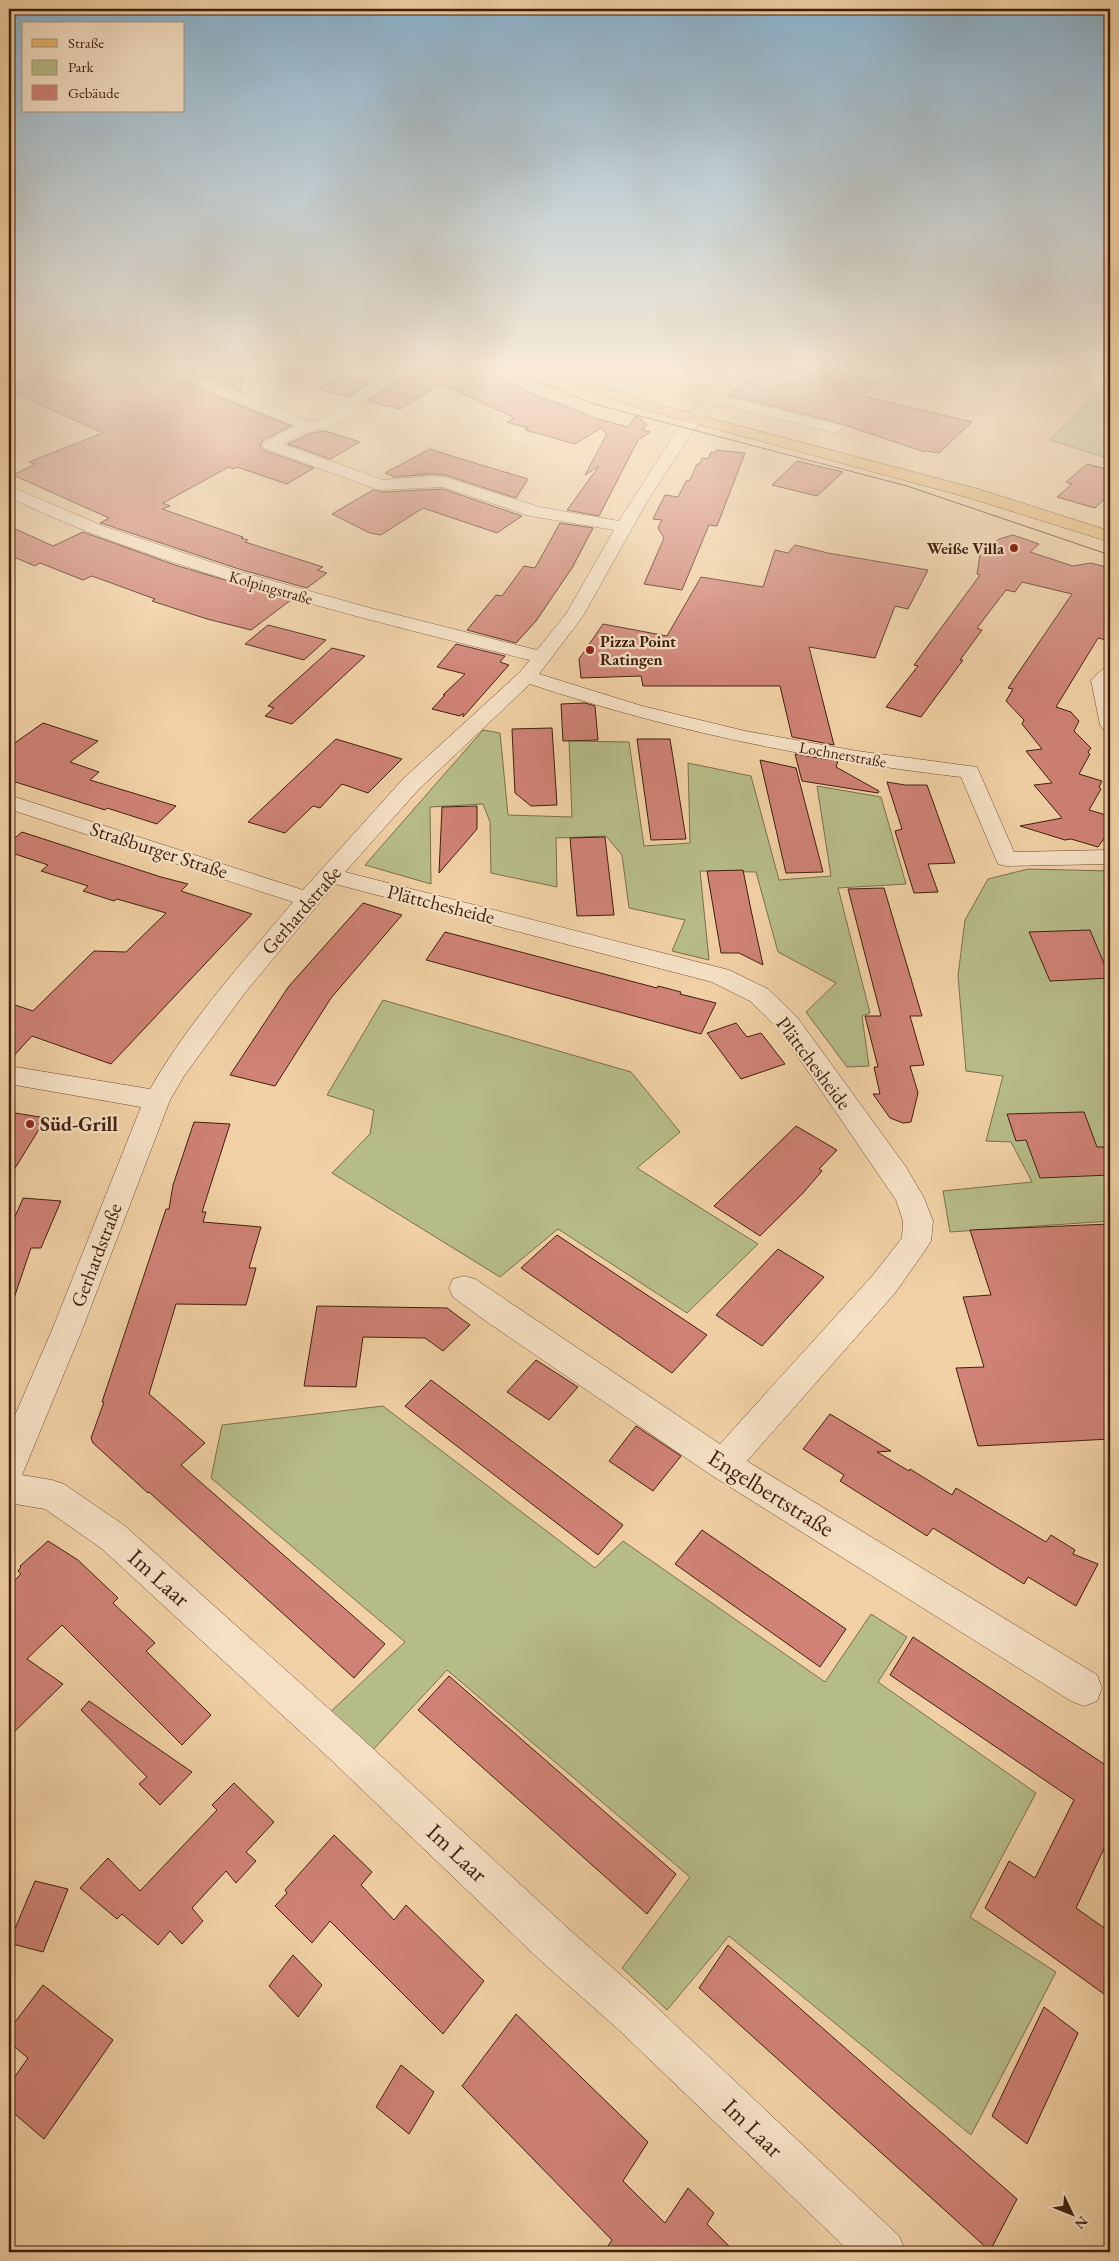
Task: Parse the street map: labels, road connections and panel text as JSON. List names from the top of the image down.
{
  "streets": {
    "street": [
      "Kolpingstraße",
      "Lochnerstraße",
      "Straßburger Straße",
      "Plättchesheide",
      "Gerhardstraße",
      "Engelbertstraße",
      "Im Laar"
    ]
  },
  "crossings": [
    ["Kolpingstraße", "Gerhardstraße"],
    ["Lochnerstraße", "Gerhardstraße"],
    ["Straßburger Straße", "Gerhardstraße"],
    ["Plättchesheide", "Gerhardstraße"],
    ["Plättchesheide", "Engelbertstraße"]
  ],
  "places": ["Weiße Villa", "Pizza Point Ratingen", "Süd-Grill"],
  "legend": ["Straße", "Park", "Gebäude"],
  "north": "bottom right"
}
